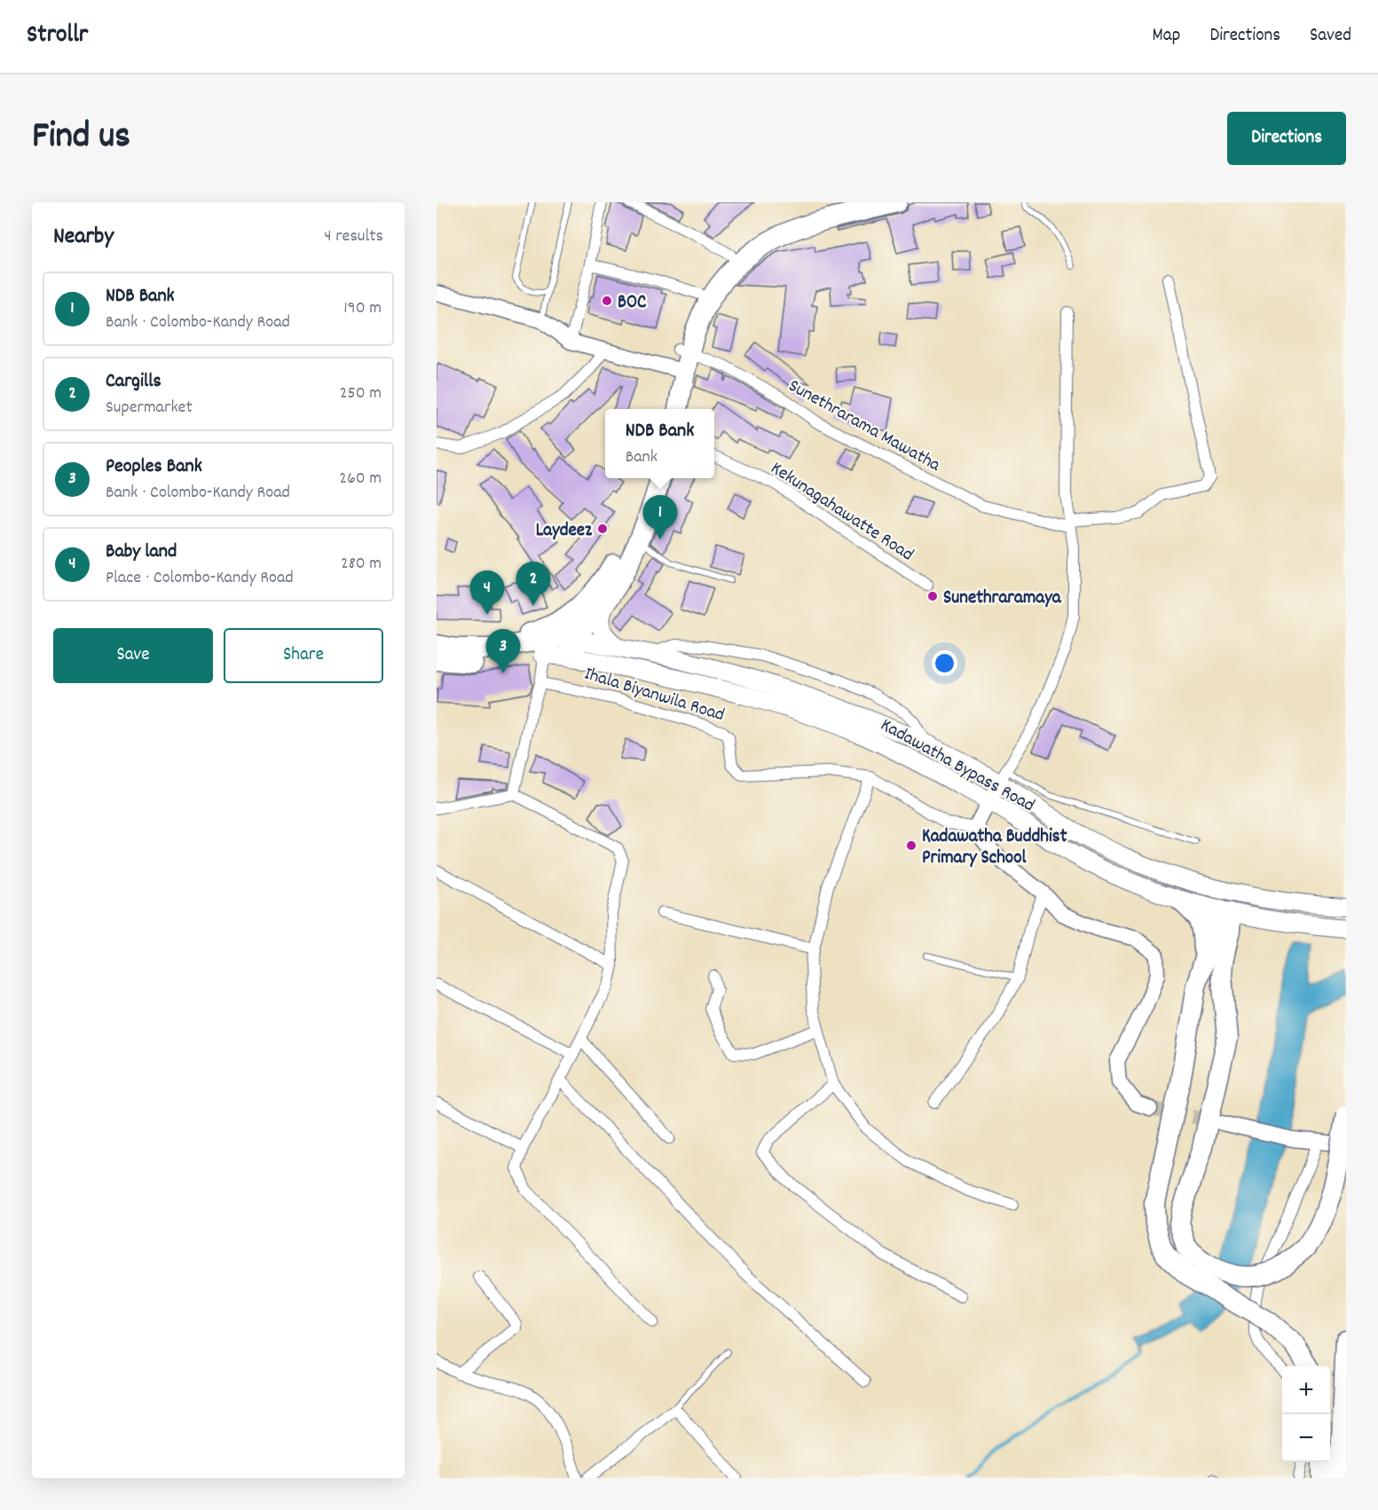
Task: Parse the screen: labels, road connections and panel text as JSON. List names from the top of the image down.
{
  "streets": {
    "main road": ["Kadawatha Bypass Road"],
    "street": ["Sunethrarama Mawatha", "Kekunagahawatte Road", "Ihala Biyanwila Road"]
  },
  "places": [
    "BOC",
    "Laydeez",
    "Sunethraramaya",
    "Kadawatha Buddhist Primary School"
  ],
  "page": {
    "header": "Strollr",
    "nav": ["Map", "Directions", "Saved"],
    "title": "Find us",
    "buttons": [
      "Directions",
      ["Save", "Share"]
    ],
    "heading": ["Nearby", "4 results"],
    "list": [
      {
        "mark": "1",
        "name": "NDB Bank",
        "note": "Bank · Colombo-Kandy Road",
        "value": "190 m"
      },
      {
        "mark": "2",
        "name": "Cargills",
        "note": "Supermarket",
        "value": "250 m"
      },
      {
        "mark": "3",
        "name": "Peoples Bank",
        "note": "Bank · Colombo-Kandy Road",
        "value": "260 m"
      },
      {
        "mark": "4",
        "name": "Baby land",
        "note": "Place · Colombo-Kandy Road",
        "value": "280 m"
      }
    ],
    "popup": ["NDB Bank", "Bank"],
    "pins": [
      "1",
      "2",
      "4",
      "3"
    ],
    "map_buttons": ["+", "−"]
  }
}
